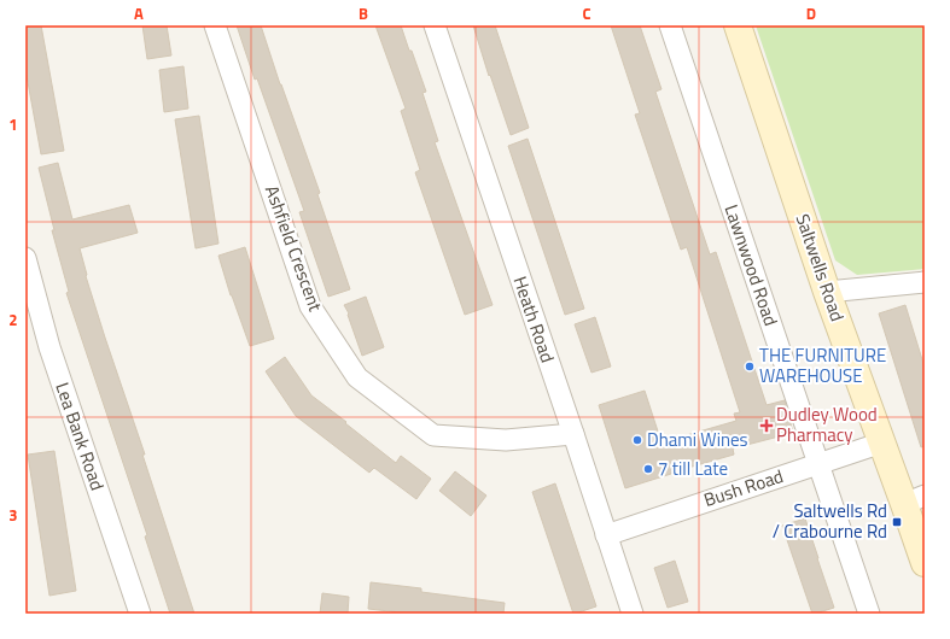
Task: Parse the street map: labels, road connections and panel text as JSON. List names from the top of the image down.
{
  "streets": {
    "street": [
      "Ashfield Crescent",
      "Lawnwood Road",
      "Saltwells Road",
      "Heath Road",
      "Lea Bank Road",
      "Bush Road"
    ]
  },
  "crossings": [
    ["Ashfield Crescent", "Heath Road"],
    ["Lawnwood Road", "Bush Road"],
    ["Saltwells Road", "Bush Road"],
    ["Heath Road", "Bush Road"]
  ],
  "places": {
    "other": ["THE FURNITURE WAREHOUSE", "Dhami Wines", "7 till Late"],
    "health": ["Dudley Wood Pharmacy"],
    "transit": ["Saltwells Rd / Crabourne Rd"]
  },
  "grid": {
    "columns": [
      "A",
      "B",
      "C",
      "D"
    ],
    "rows": ["1", "2", "3"]
  }
}
